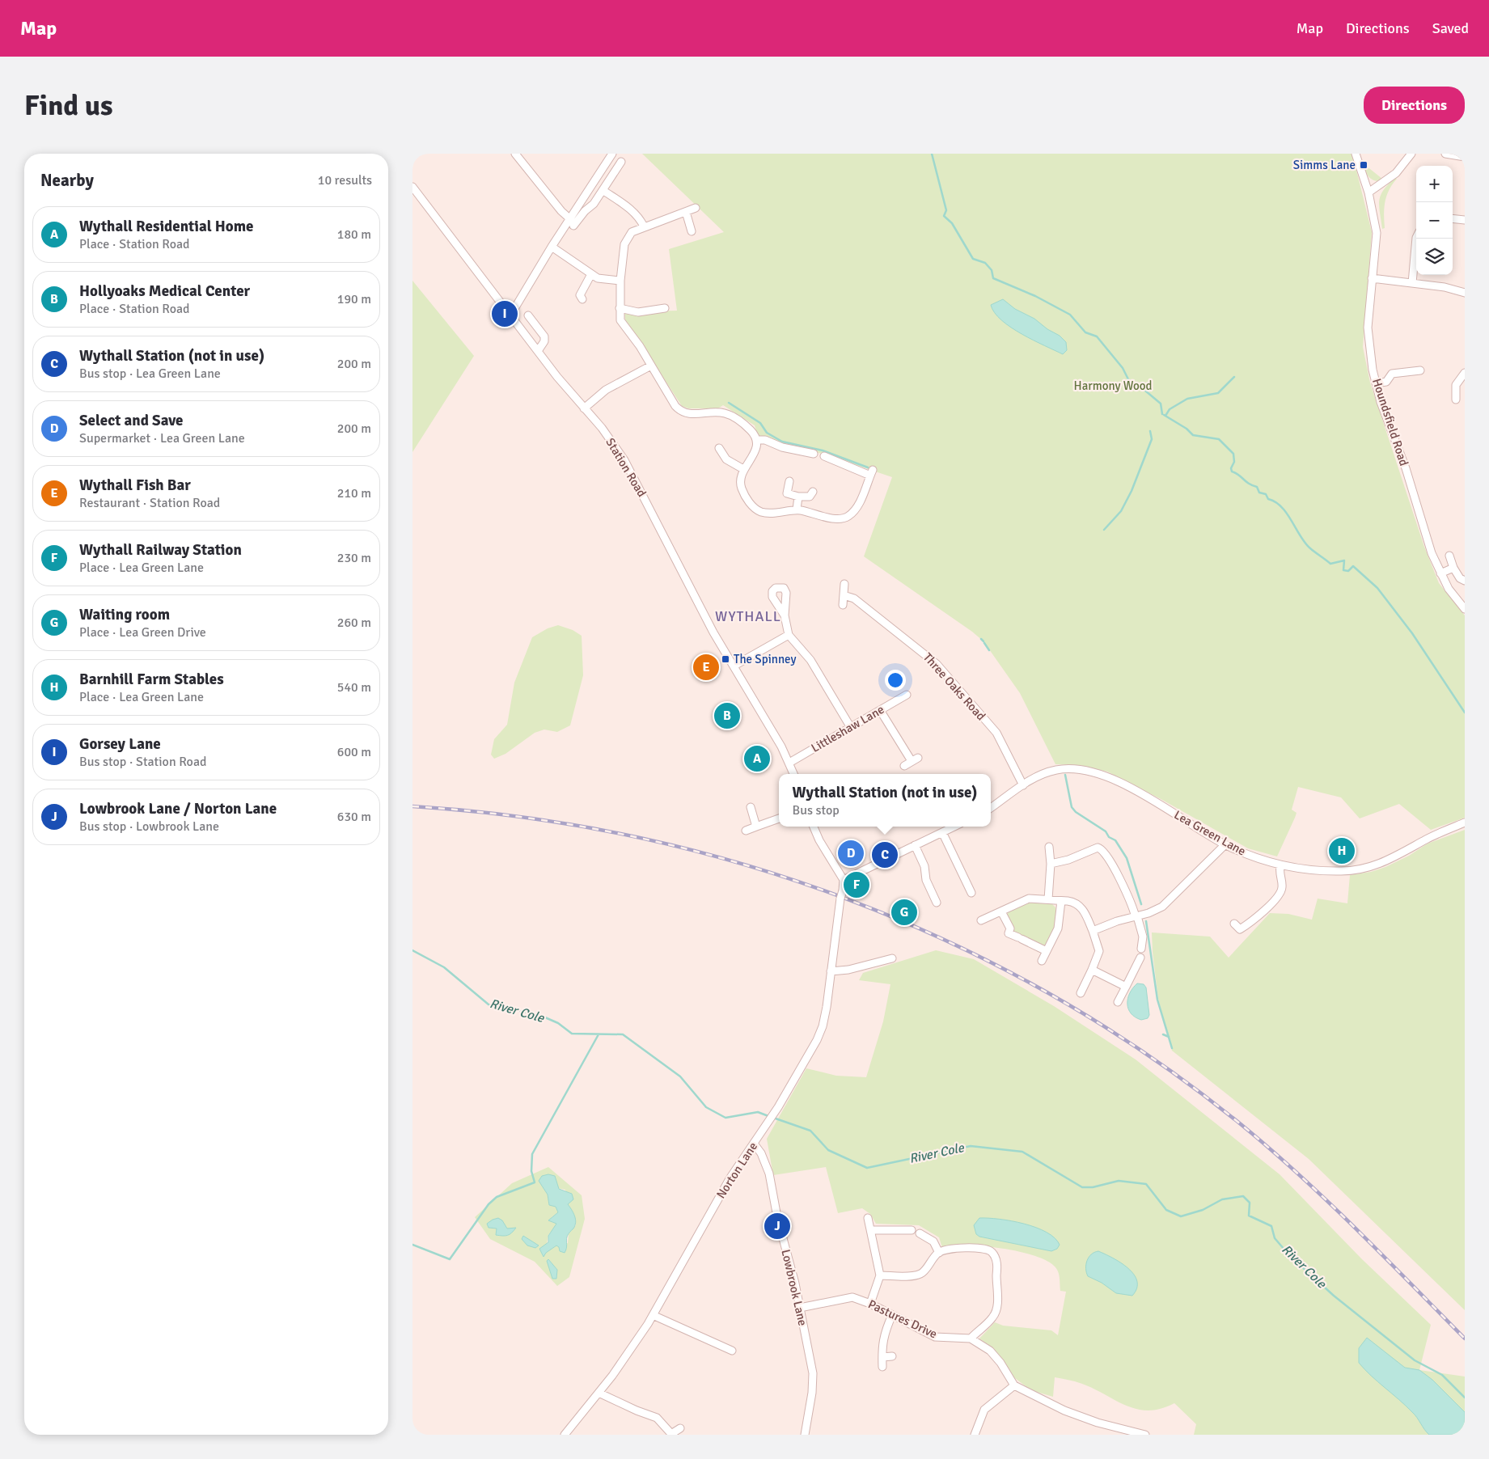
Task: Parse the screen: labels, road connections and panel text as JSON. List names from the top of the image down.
{
  "streets": {
    "street": [
      "Houndsfield Road",
      "Station Road",
      "Three Oaks Road",
      "Littleshaw Lane",
      "Lea Green Lane",
      "Norton Lane",
      "Lowbrook Lane",
      "Pastures Drive"
    ]
  },
  "crossings": [
    ["Station Road", "Littleshaw Lane"],
    ["Three Oaks Road", "Lea Green Lane"],
    ["Norton Lane", "Lowbrook Lane"],
    ["Lowbrook Lane", "Pastures Drive"]
  ],
  "districts": ["WYTHALL"],
  "water": ["River Cole"],
  "parks": ["Harmony Wood"],
  "places": {
    "transit": ["Simms Lane", "The Spinney"]
  },
  "page": {
    "header": "Map",
    "nav": ["Map", "Directions", "Saved"],
    "buttons": "Directions",
    "title": "Find us",
    "heading": ["Nearby", "10 results"],
    "map_buttons": ["+", "−"],
    "list": [
      {
        "mark": "A",
        "name": "Wythall Residential Home",
        "note": "Place · Station Road",
        "value": "180 m"
      },
      {
        "mark": "B",
        "name": "Hollyoaks Medical Center",
        "note": "Place · Station Road",
        "value": "190 m"
      },
      {
        "mark": "C",
        "name": "Wythall Station (not in use)",
        "note": "Bus stop · Lea Green Lane",
        "value": "200 m"
      },
      {
        "mark": "D",
        "name": "Select and Save",
        "note": "Supermarket · Lea Green Lane",
        "value": "200 m"
      },
      {
        "mark": "E",
        "name": "Wythall Fish Bar",
        "note": "Restaurant · Station Road",
        "value": "210 m"
      },
      {
        "mark": "F",
        "name": "Wythall Railway Station",
        "note": "Place · Lea Green Lane",
        "value": "230 m"
      },
      {
        "mark": "G",
        "name": "Waiting room",
        "note": "Place · Lea Green Drive",
        "value": "260 m"
      },
      {
        "mark": "H",
        "name": "Barnhill Farm Stables",
        "note": "Place · Lea Green Lane",
        "value": "540 m"
      },
      {
        "mark": "I",
        "name": "Gorsey Lane",
        "note": "Bus stop · Station Road",
        "value": "600 m"
      },
      {
        "mark": "J",
        "name": "Lowbrook Lane / Norton Lane",
        "note": "Bus stop · Lowbrook Lane",
        "value": "630 m"
      }
    ],
    "pins": [
      "I",
      "E",
      "B",
      "A",
      "H",
      "D",
      "C",
      "F",
      "G",
      "J"
    ],
    "popup": ["Wythall Station (not in use)", "Bus stop"]
  }
}
